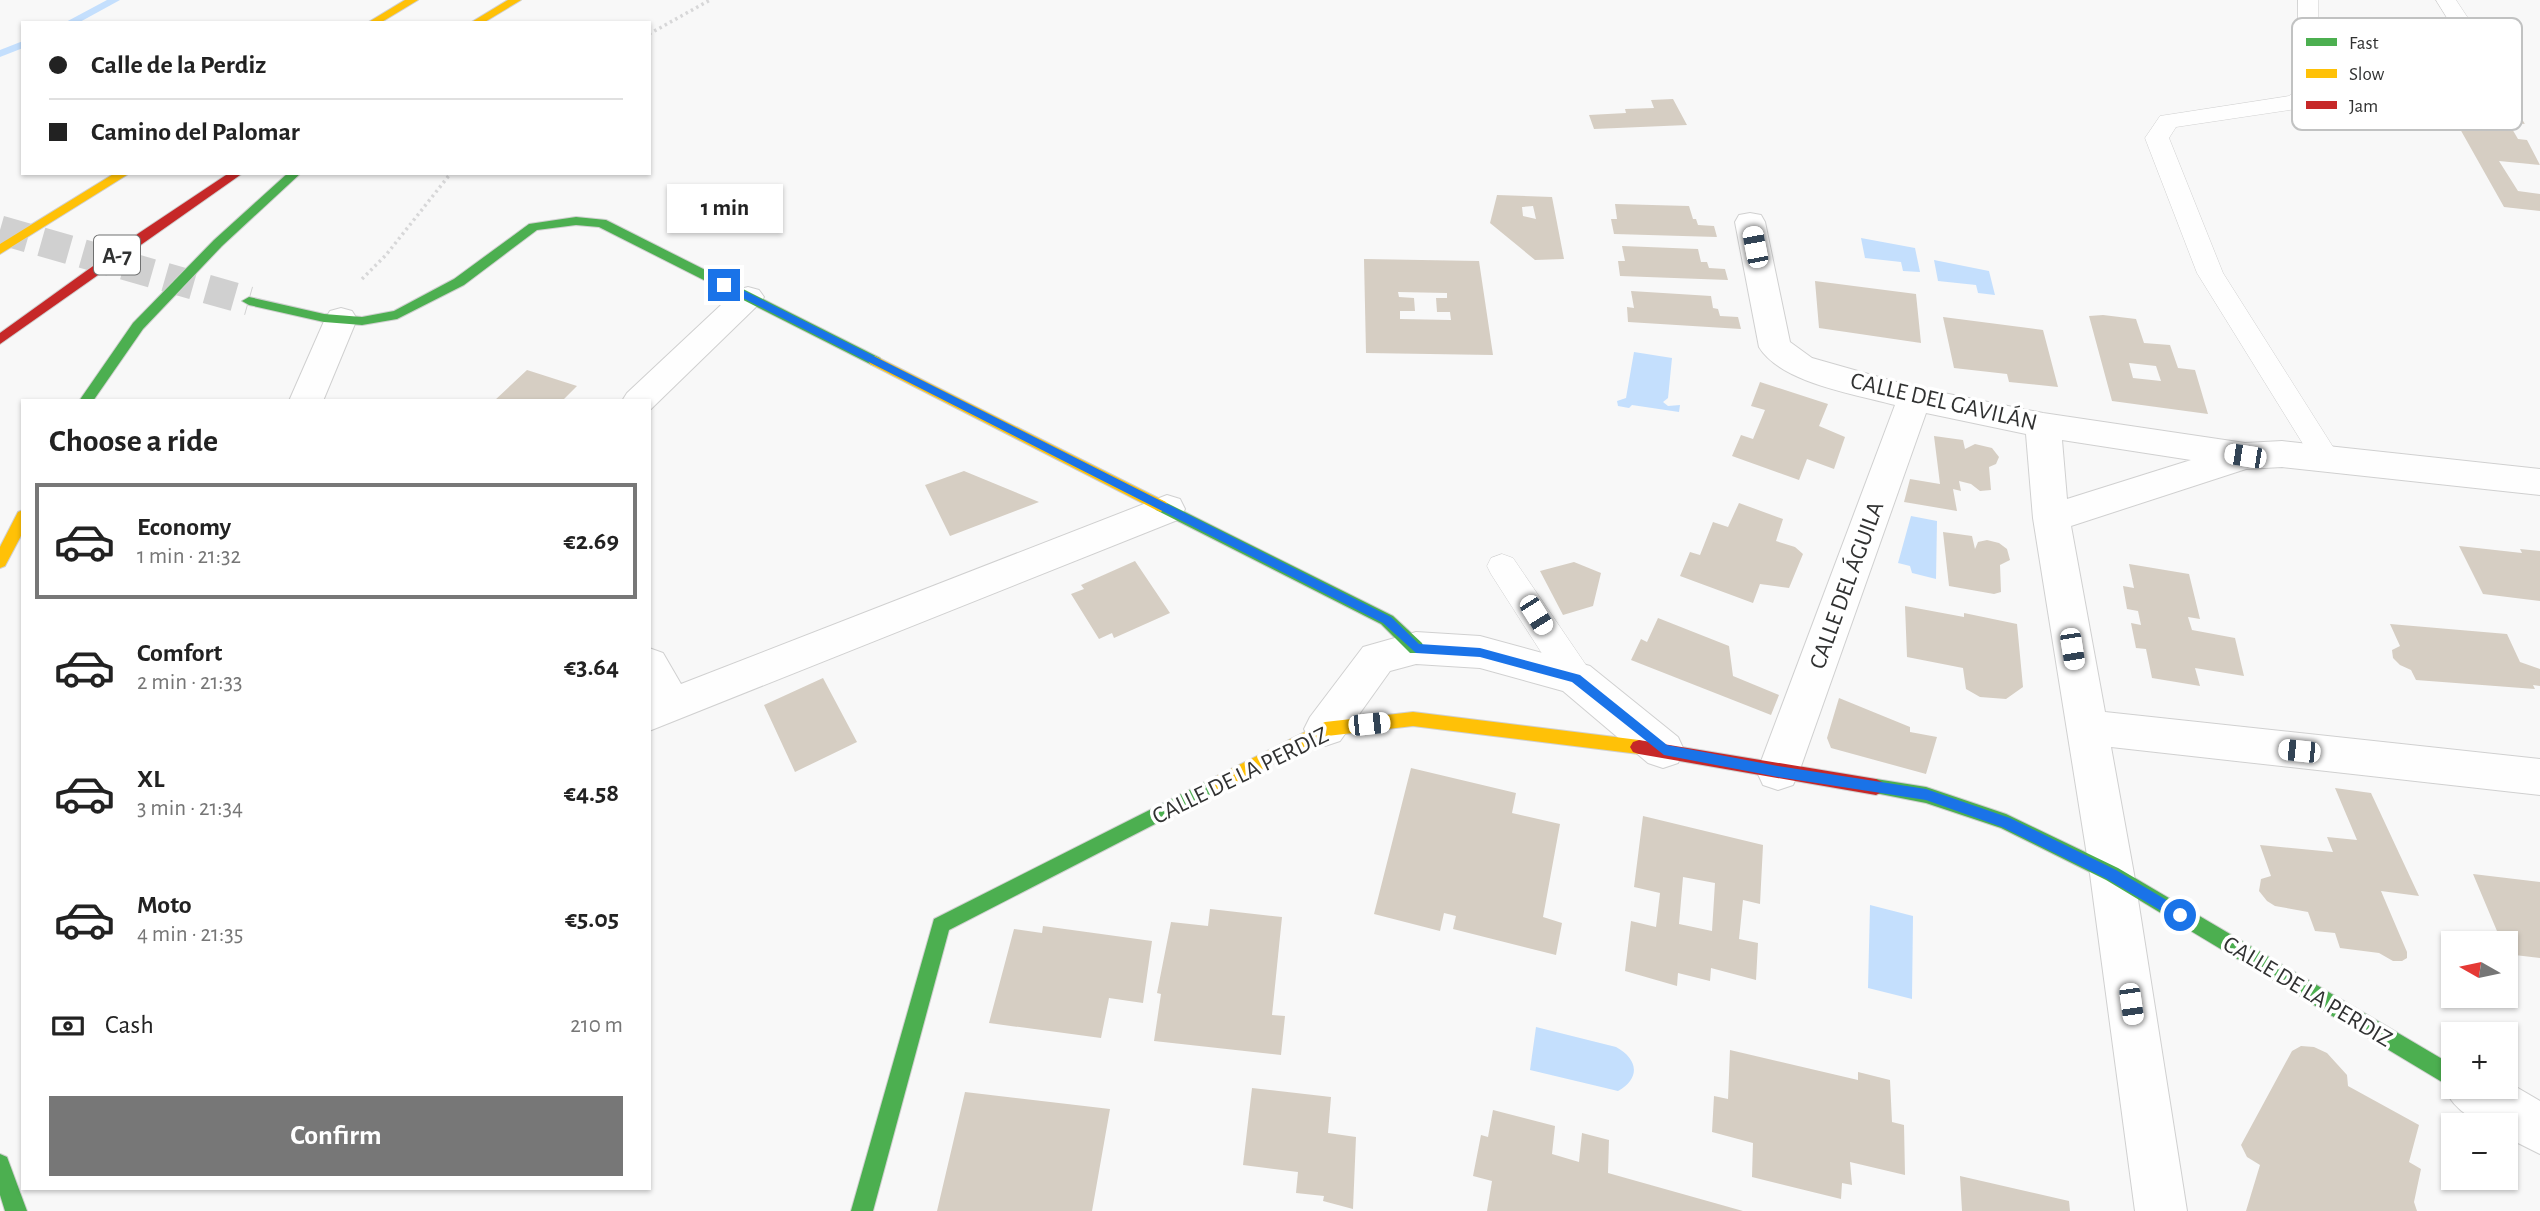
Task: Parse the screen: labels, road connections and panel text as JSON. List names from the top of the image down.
{
  "streets": {
    "main road": ["A-7", "CALLE DE LA PERDIZ"],
    "street": ["CALLE DEL GAVILÁN", "CALLE DEL ÁGUILA"]
  },
  "crossings": [
    ["CALLE DEL GAVILÁN", "CALLE DEL ÁGUILA"],
    ["CALLE DEL ÁGUILA", "CALLE DE LA PERDIZ"]
  ],
  "legend": ["Fast", "Slow", "Jam"],
  "north": "left",
  "page": {
    "banner": ["Calle de la Perdiz", "Camino del Palomar"],
    "bubble": "1 min",
    "heading": "Choose a ride",
    "list": [
      {
        "name": "Economy",
        "note": "1 min · 21:32",
        "value": "€2.69"
      },
      {
        "name": "Comfort",
        "note": "2 min · 21:33",
        "value": "€3.64"
      },
      {
        "name": "XL",
        "note": "3 min · 21:34",
        "value": "€4.58"
      },
      {
        "name": "Moto",
        "note": "4 min · 21:35",
        "value": "€5.05"
      }
    ],
    "map_buttons": ["+", "−"],
    "pay": ["Cash", "210 m"],
    "buttons": "Confirm"
  }
}
